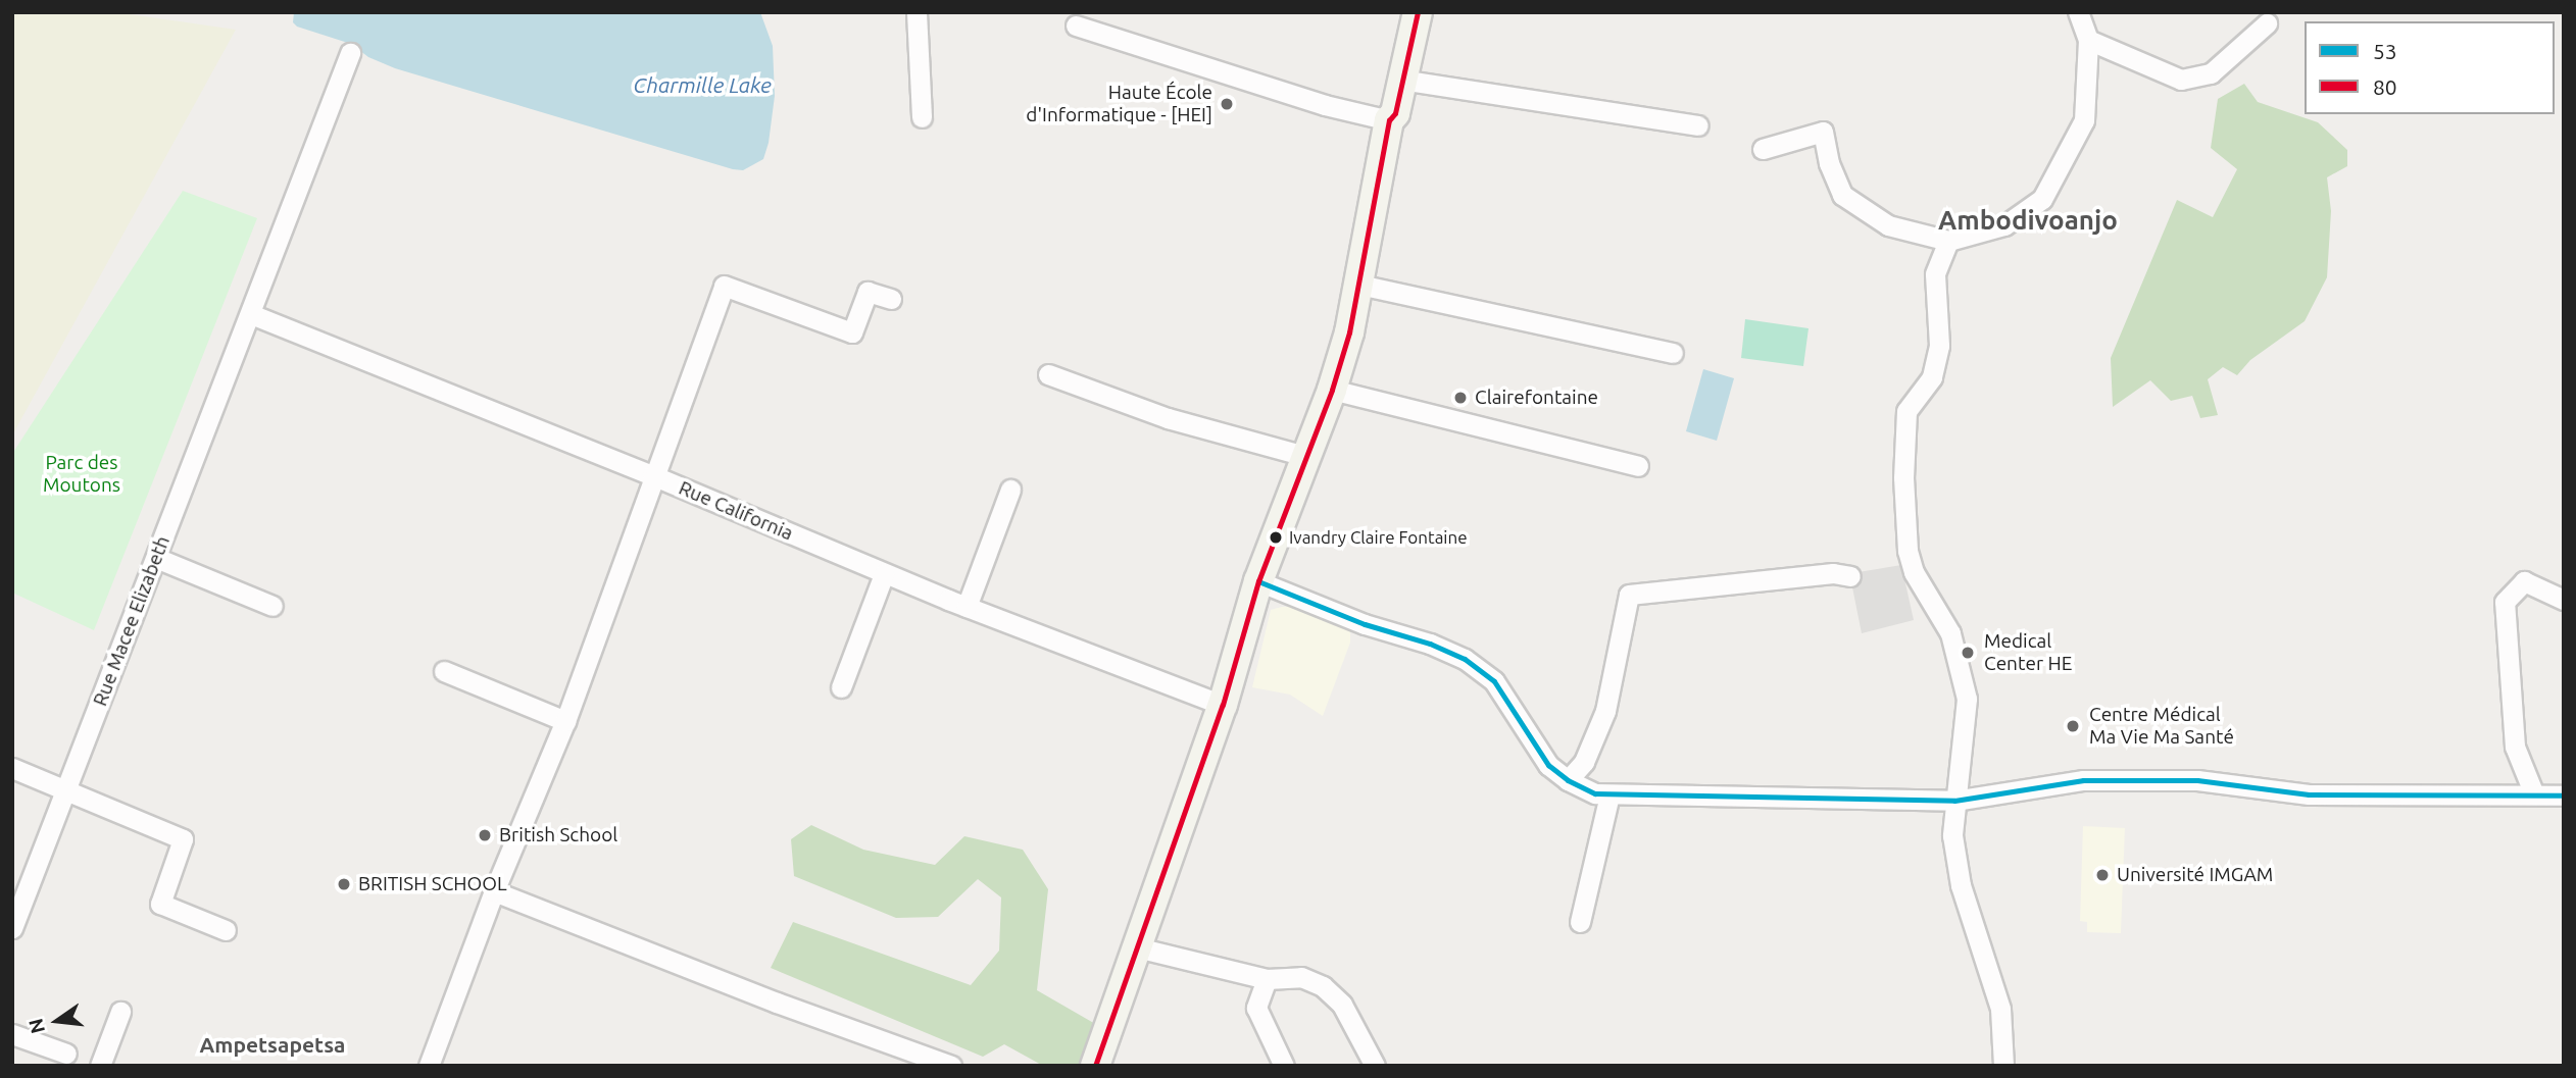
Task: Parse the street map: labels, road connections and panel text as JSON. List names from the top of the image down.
{
  "streets": {
    "street": ["Rue California", "Rue Macee Elizabeth"]
  },
  "crossings": [
    ["Rue California", "Rue Macee Elizabeth"]
  ],
  "districts": ["Ambodivoanjo", "Ampetsapetsa"],
  "water": ["Charmille Lake"],
  "parks": ["Parc des Moutons"],
  "places": [
    "Haute École d'Informatique - [HEI]",
    "Clairefontaine",
    "Ivandry Claire Fontaine",
    "Medical Center HE",
    "Centre Médical Ma Vie Ma Santé",
    "British School",
    "Université IMGAM",
    "BRITISH SCHOOL"
  ],
  "lines": ["transit line 80", "transit line 53"],
  "legend": ["53", "80"],
  "north": "left"
}
